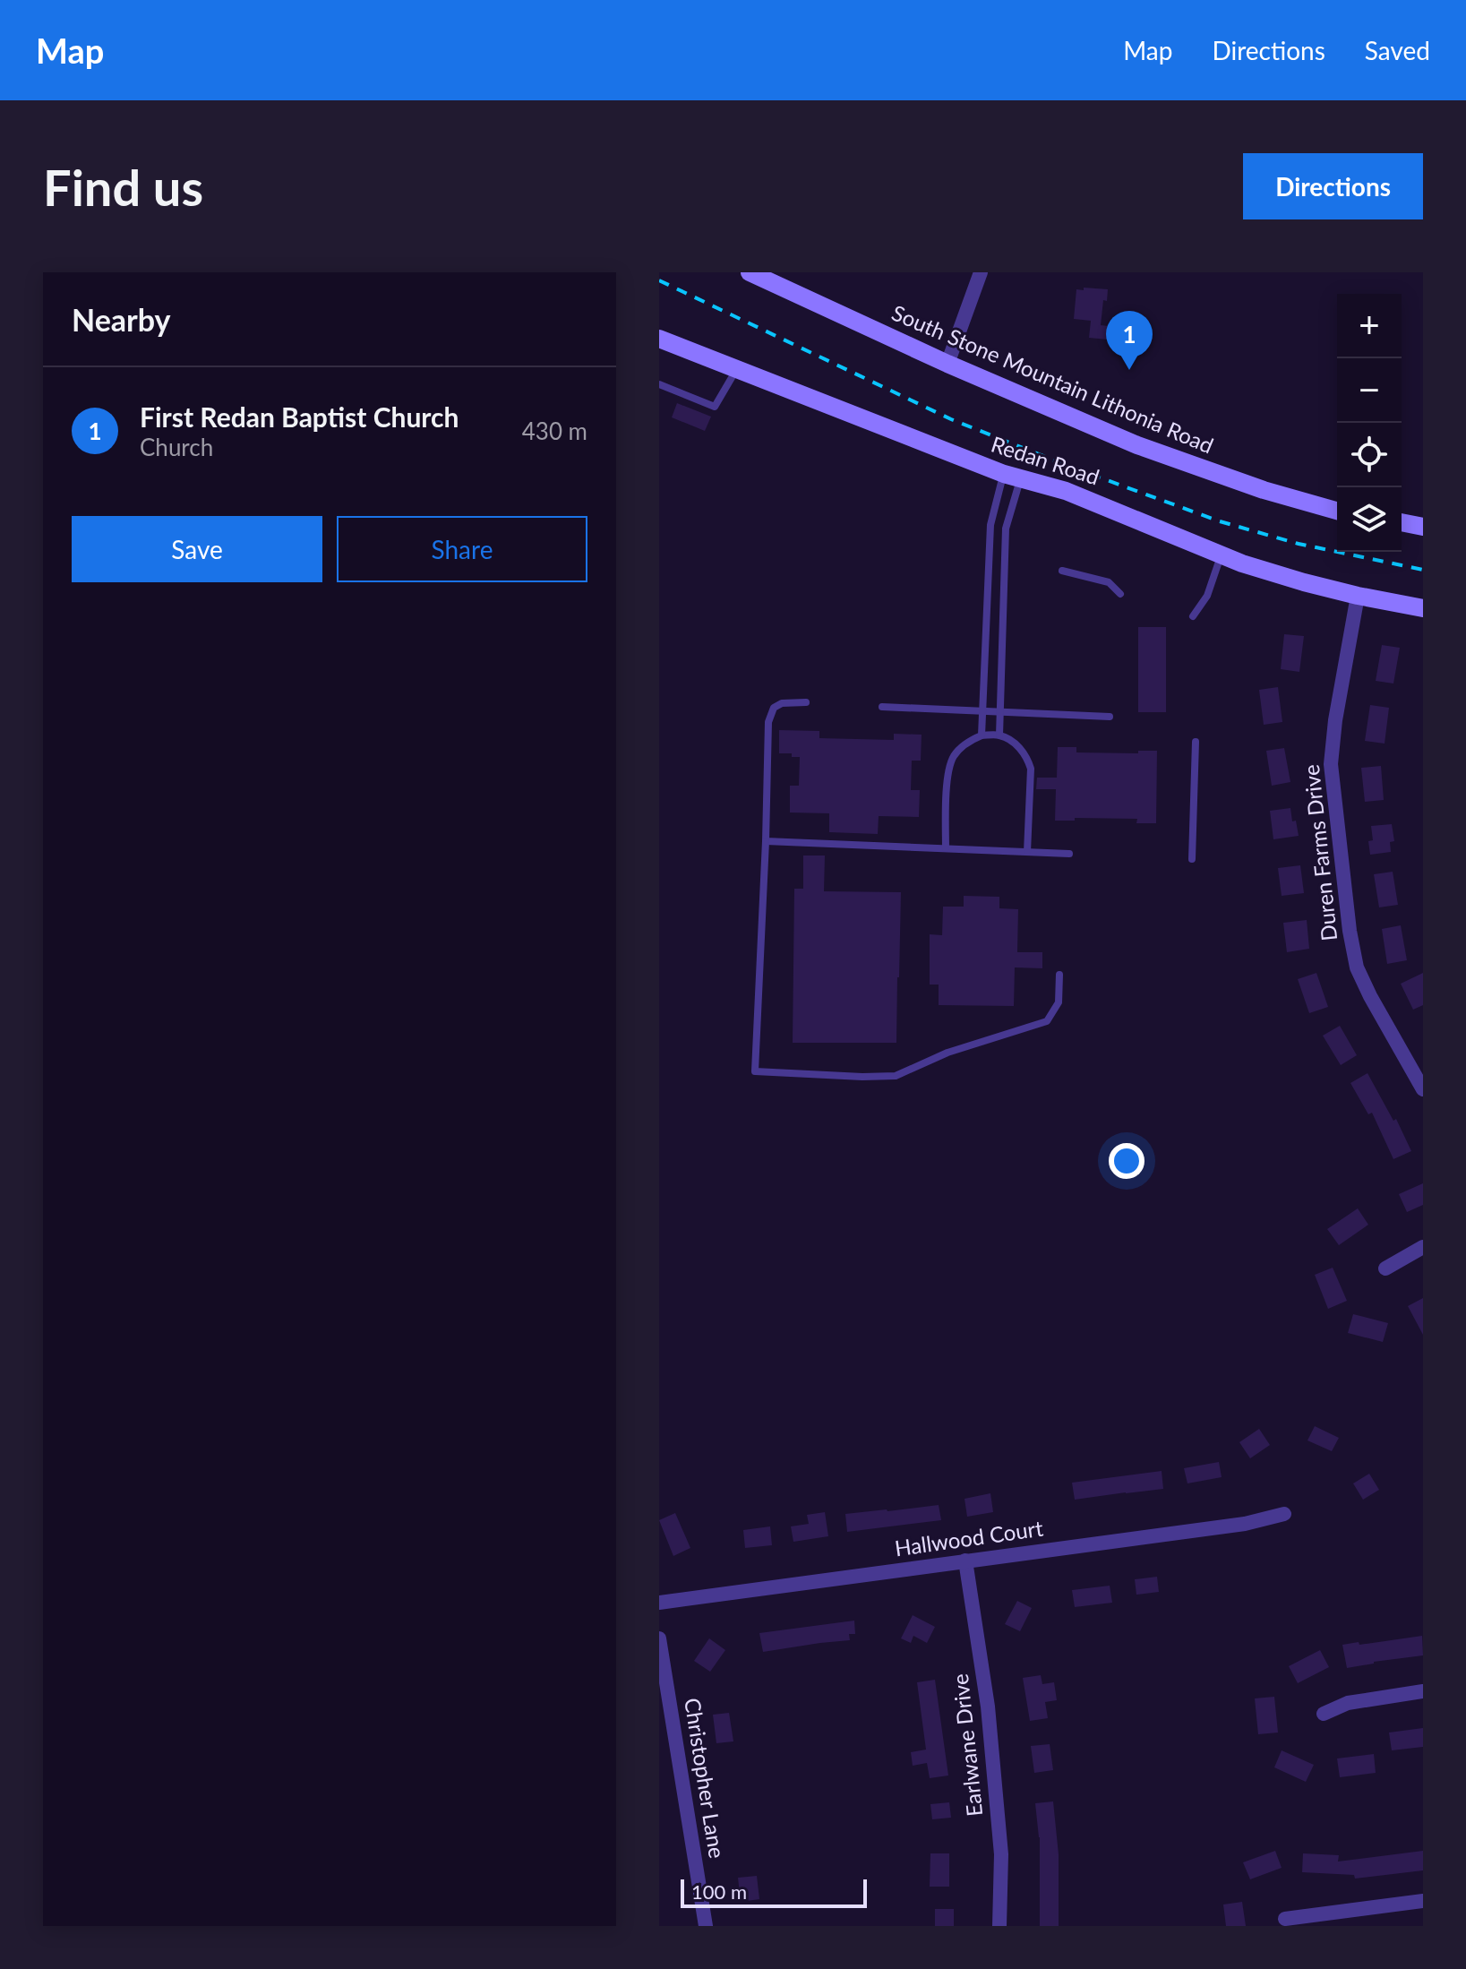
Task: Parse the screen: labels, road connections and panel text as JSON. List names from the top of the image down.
{
  "streets": {
    "main road": ["South Stone Mountain Lithonia Road", "Redan Road"],
    "street": [
      "Duren Farms Drive",
      "Hallwood Court",
      "Earlwane Drive",
      "Christopher Lane"
    ]
  },
  "crossings": [
    ["Redan Road", "Duren Farms Drive"],
    ["Hallwood Court", "Earlwane Drive"]
  ],
  "scale_bar": "100 m",
  "page": {
    "header": "Map",
    "nav": ["Map", "Directions", "Saved"],
    "buttons": [
      "Directions",
      ["Save", "Share"]
    ],
    "title": "Find us",
    "heading": "Nearby",
    "map_buttons": ["+", "−"],
    "pins": "1",
    "list": [
      {
        "mark": "1",
        "name": "First Redan Baptist Church",
        "note": "Church",
        "value": "430 m"
      }
    ],
    "scale": "100 m"
  }
}
